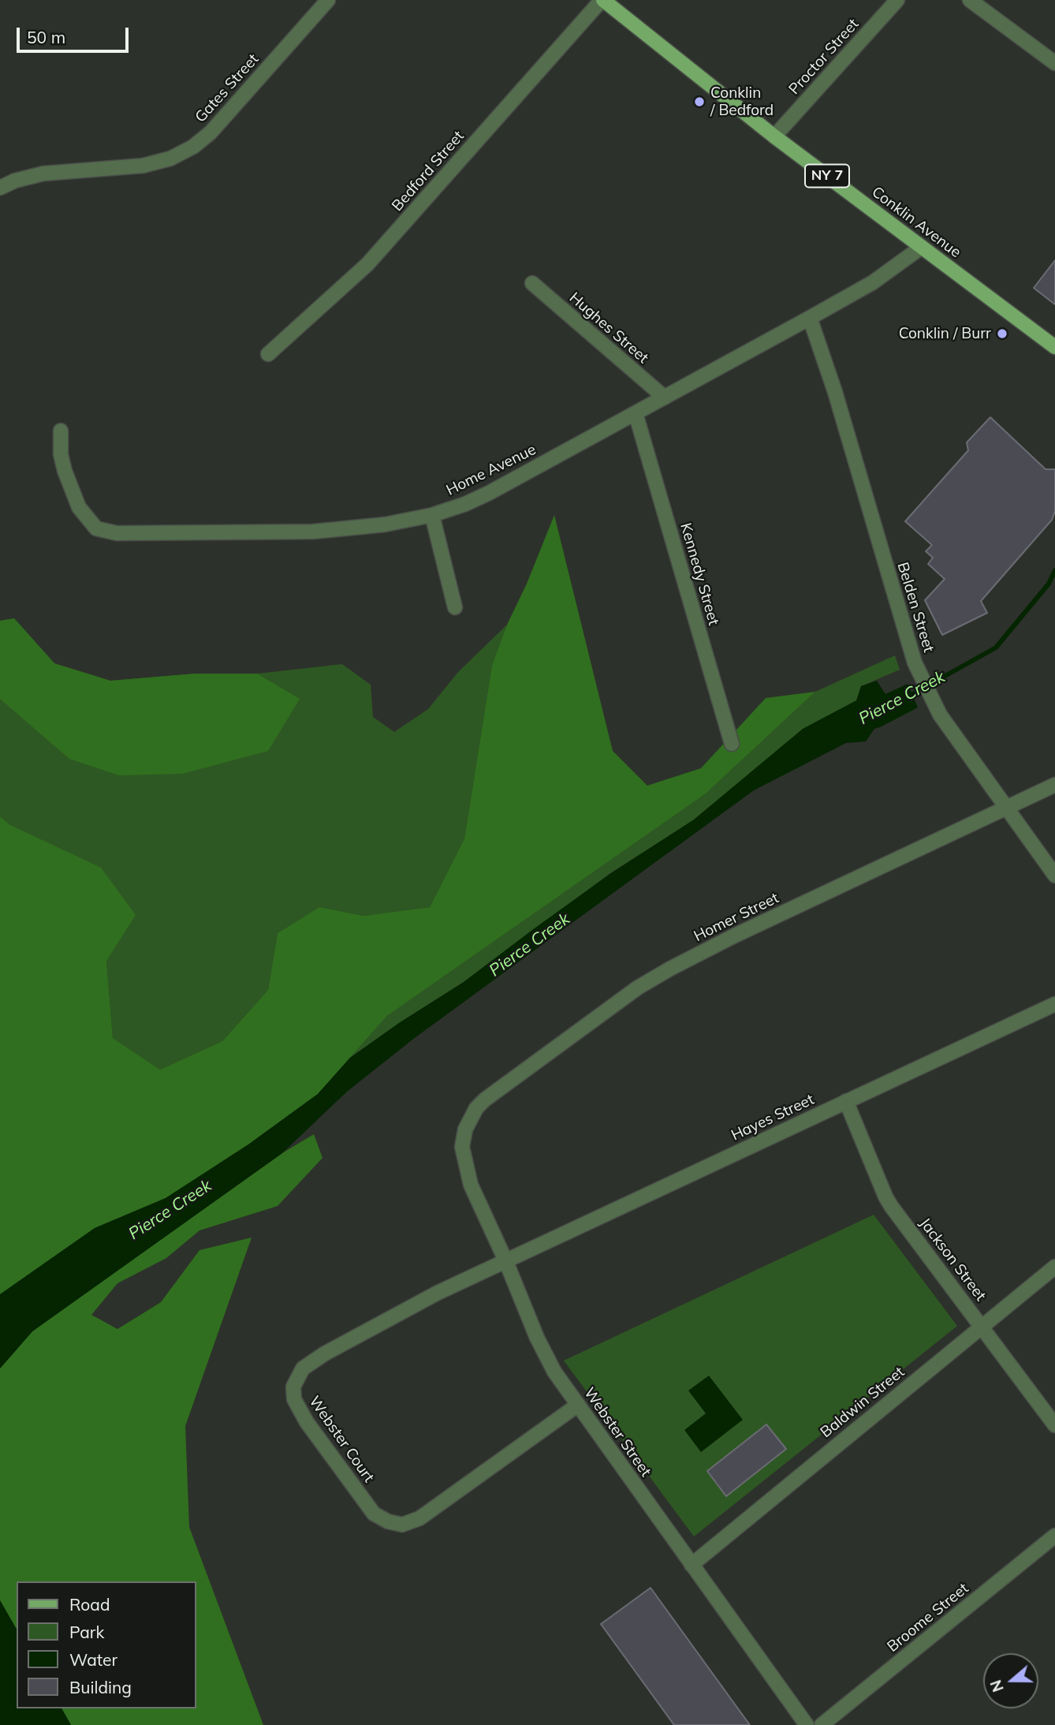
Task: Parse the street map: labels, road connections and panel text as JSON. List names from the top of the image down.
{
  "streets": {
    "main road": ["NY 7", "Conklin Avenue"],
    "street": [
      "Proctor Street",
      "Gates Street",
      "Bedford Street",
      "Hughes Street",
      "Home Avenue",
      "Kennedy Street",
      "Belden Street",
      "Homer Street",
      "Hayes Street",
      "Jackson Street",
      "Baldwin Street",
      "Webster Street",
      "Webster Court",
      "Broome Street"
    ]
  },
  "crossings": [
    ["Proctor Street", "Conklin Avenue"],
    ["Bedford Street", "Conklin Avenue"],
    ["Conklin Avenue", "Home Avenue"],
    ["Hughes Street", "Home Avenue"],
    ["Home Avenue", "Kennedy Street"],
    ["Home Avenue", "Belden Street"],
    ["Belden Street", "Homer Street"],
    ["Homer Street", "Webster Street"],
    ["Hayes Street", "Jackson Street"],
    ["Hayes Street", "Webster Street"],
    ["Hayes Street", "Webster Court"],
    ["Jackson Street", "Baldwin Street"],
    ["Baldwin Street", "Webster Street"],
    ["Webster Street", "Webster Court"]
  ],
  "water": ["Pierce Creek"],
  "places": ["Conklin / Bedford", "Conklin / Burr"],
  "legend": [
    "Road",
    "Park",
    "Water",
    "Building"
  ],
  "scale_bar": "50 m",
  "north": "left"
}
